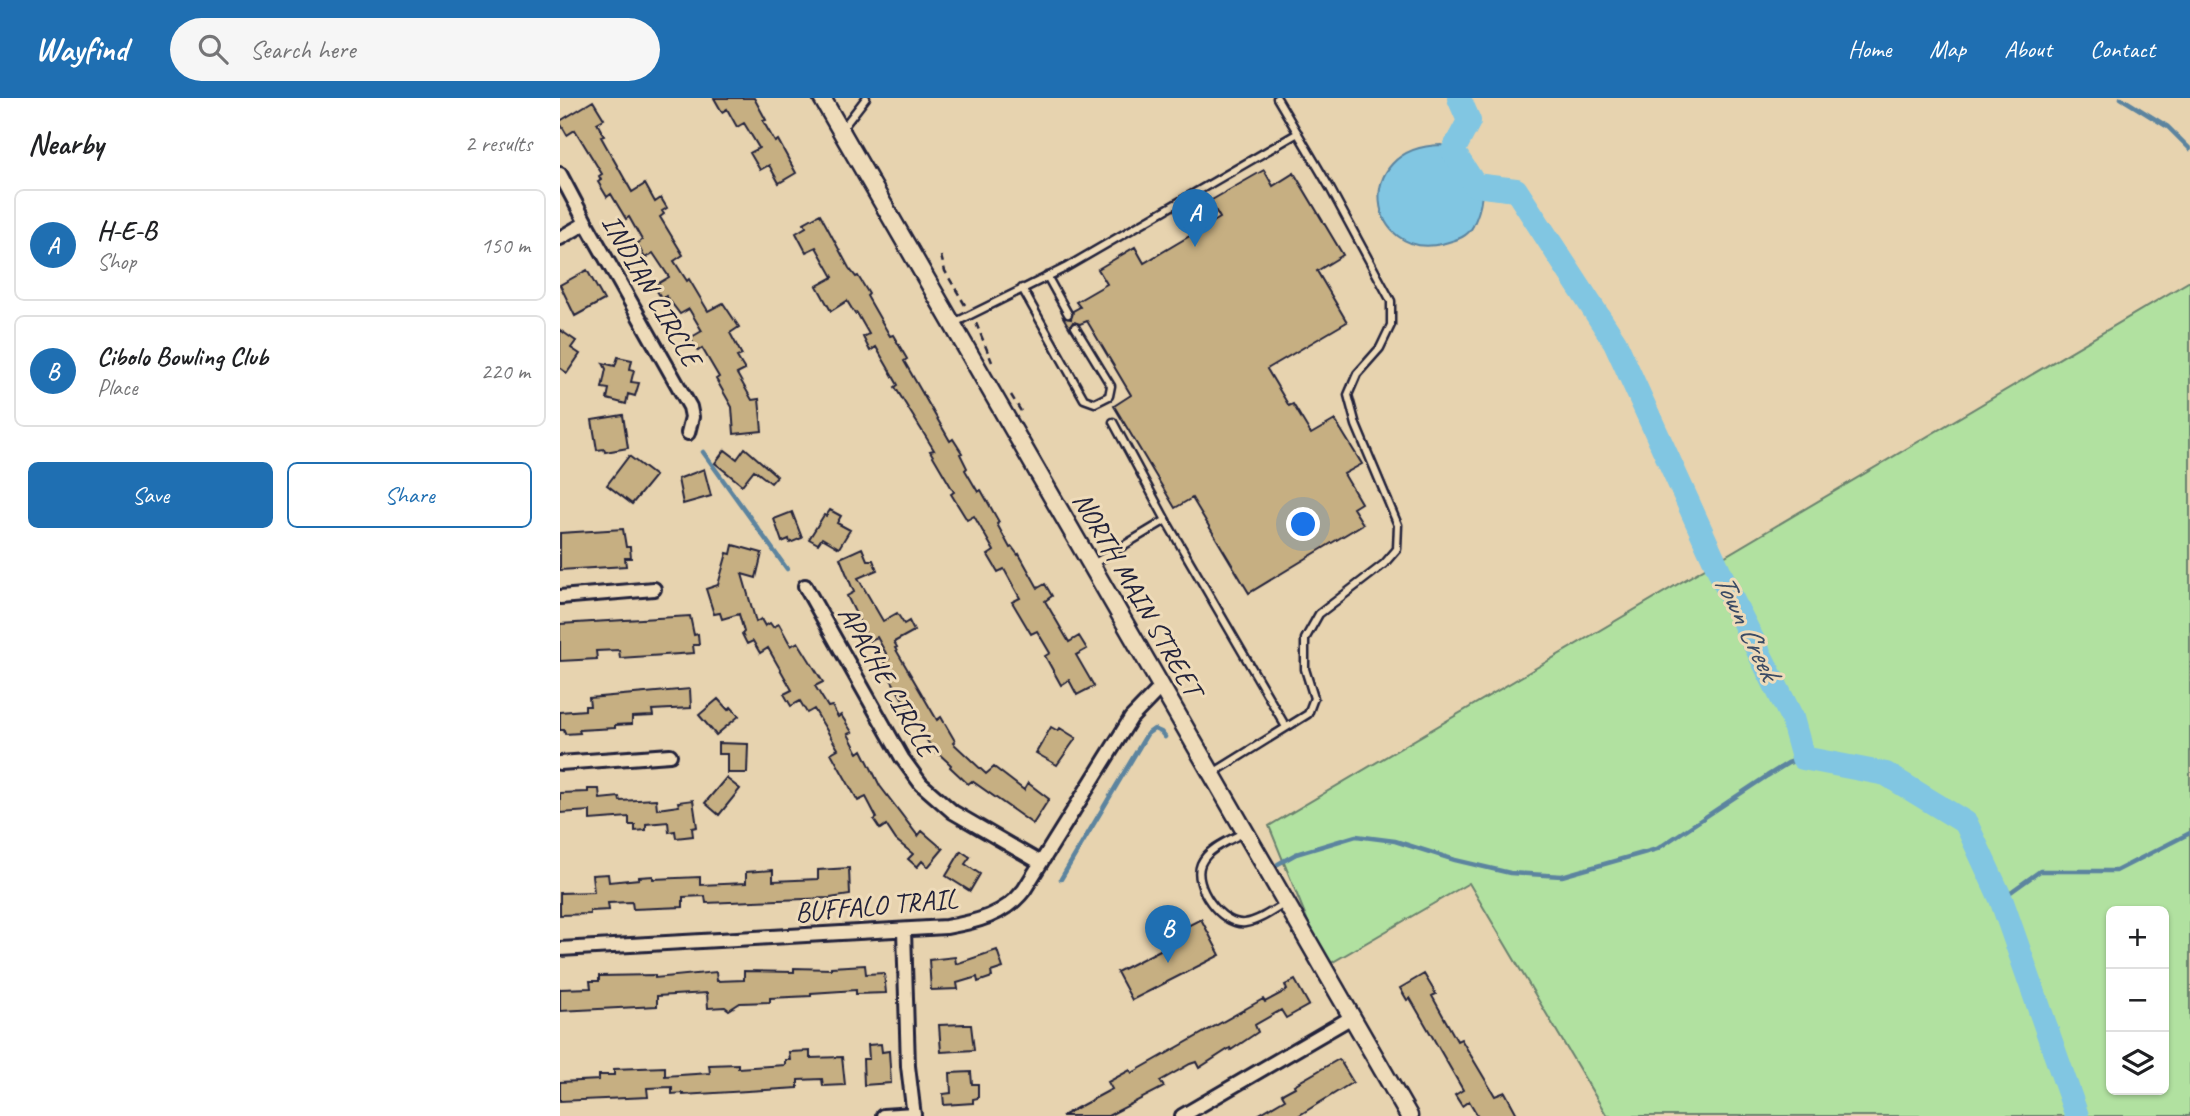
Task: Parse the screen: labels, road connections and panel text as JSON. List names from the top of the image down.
{
  "streets": {
    "street": [
      "INDIAN CIRCLE",
      "NORTH MAIN STREET",
      "APACHE CIRCLE",
      "BUFFALO TRAIL"
    ]
  },
  "crossings": [
    ["NORTH MAIN STREET", "BUFFALO TRAIL"],
    ["APACHE CIRCLE", "BUFFALO TRAIL"]
  ],
  "water": ["Town Creek"],
  "page": {
    "header": "Wayfind",
    "search": "Search here",
    "nav": [
      "Home",
      "Map",
      "About",
      "Contact"
    ],
    "heading": ["Nearby", "2 results"],
    "list": [
      {
        "mark": "A",
        "name": "H-E-B",
        "note": "Shop",
        "value": "150 m"
      },
      {
        "mark": "B",
        "name": "Cibolo Bowling Club",
        "note": "Place",
        "value": "220 m"
      }
    ],
    "pins": ["A", "B"],
    "buttons": ["Save", "Share"],
    "map_buttons": ["+", "−"]
  }
}
